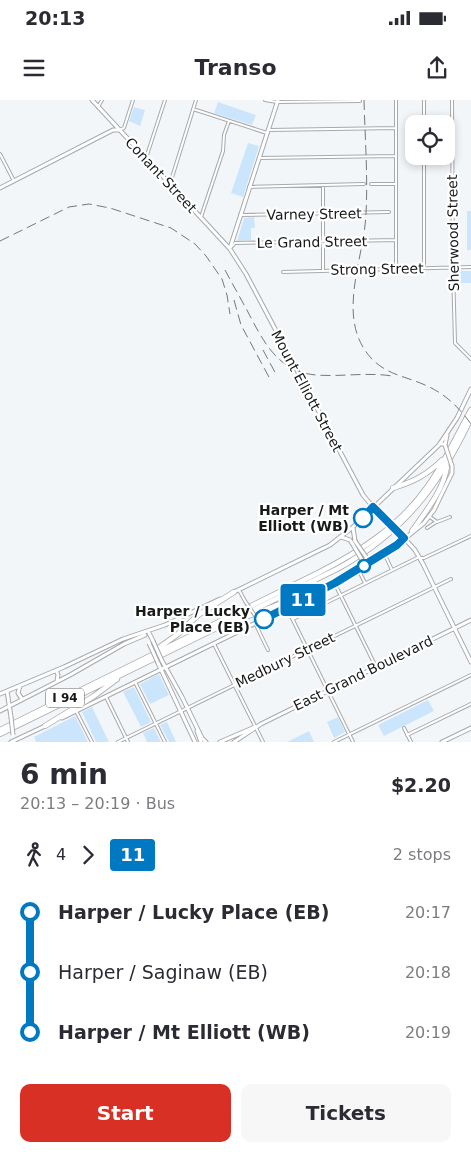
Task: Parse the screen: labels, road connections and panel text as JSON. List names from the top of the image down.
{
  "streets": {
    "highway": ["I 94"],
    "main road": ["Conant Street", "Mount Elliott Street", "East Grand Boulevard"],
    "street": [
      "Varney Street",
      "Sherwood Street",
      "Le Grand Street",
      "Strong Street",
      "Medbury Street"
    ]
  },
  "crossings": [
    ["Conant Street", "Le Grand Street"],
    ["Conant Street", "Mount Elliott Street"],
    ["Sherwood Street", "Strong Street"],
    ["Le Grand Street", "Mount Elliott Street"],
    ["Mount Elliott Street", "Medbury Street"],
    ["Mount Elliott Street", "East Grand Boulevard"]
  ],
  "places": ["Harper / Mt Elliott (WB)", "Harper / Lucky Place (EB)"],
  "lines": ["bus line 11"],
  "page": {
    "status": "20:13",
    "header": "Transo",
    "on_map": "11",
    "heading": ["6 min", "20:13 – 20:19 · Bus", "$2.20"],
    "legs": ["4", "11", "2 stops"],
    "list": [
      {
        "name": "Harper / Lucky Place (EB)",
        "value": "20:17"
      },
      {
        "name": "Harper / Saginaw (EB)",
        "value": "20:18"
      },
      {
        "name": "Harper / Mt Elliott (WB)",
        "value": "20:19"
      }
    ],
    "buttons": ["Start", "Tickets"]
  }
}
